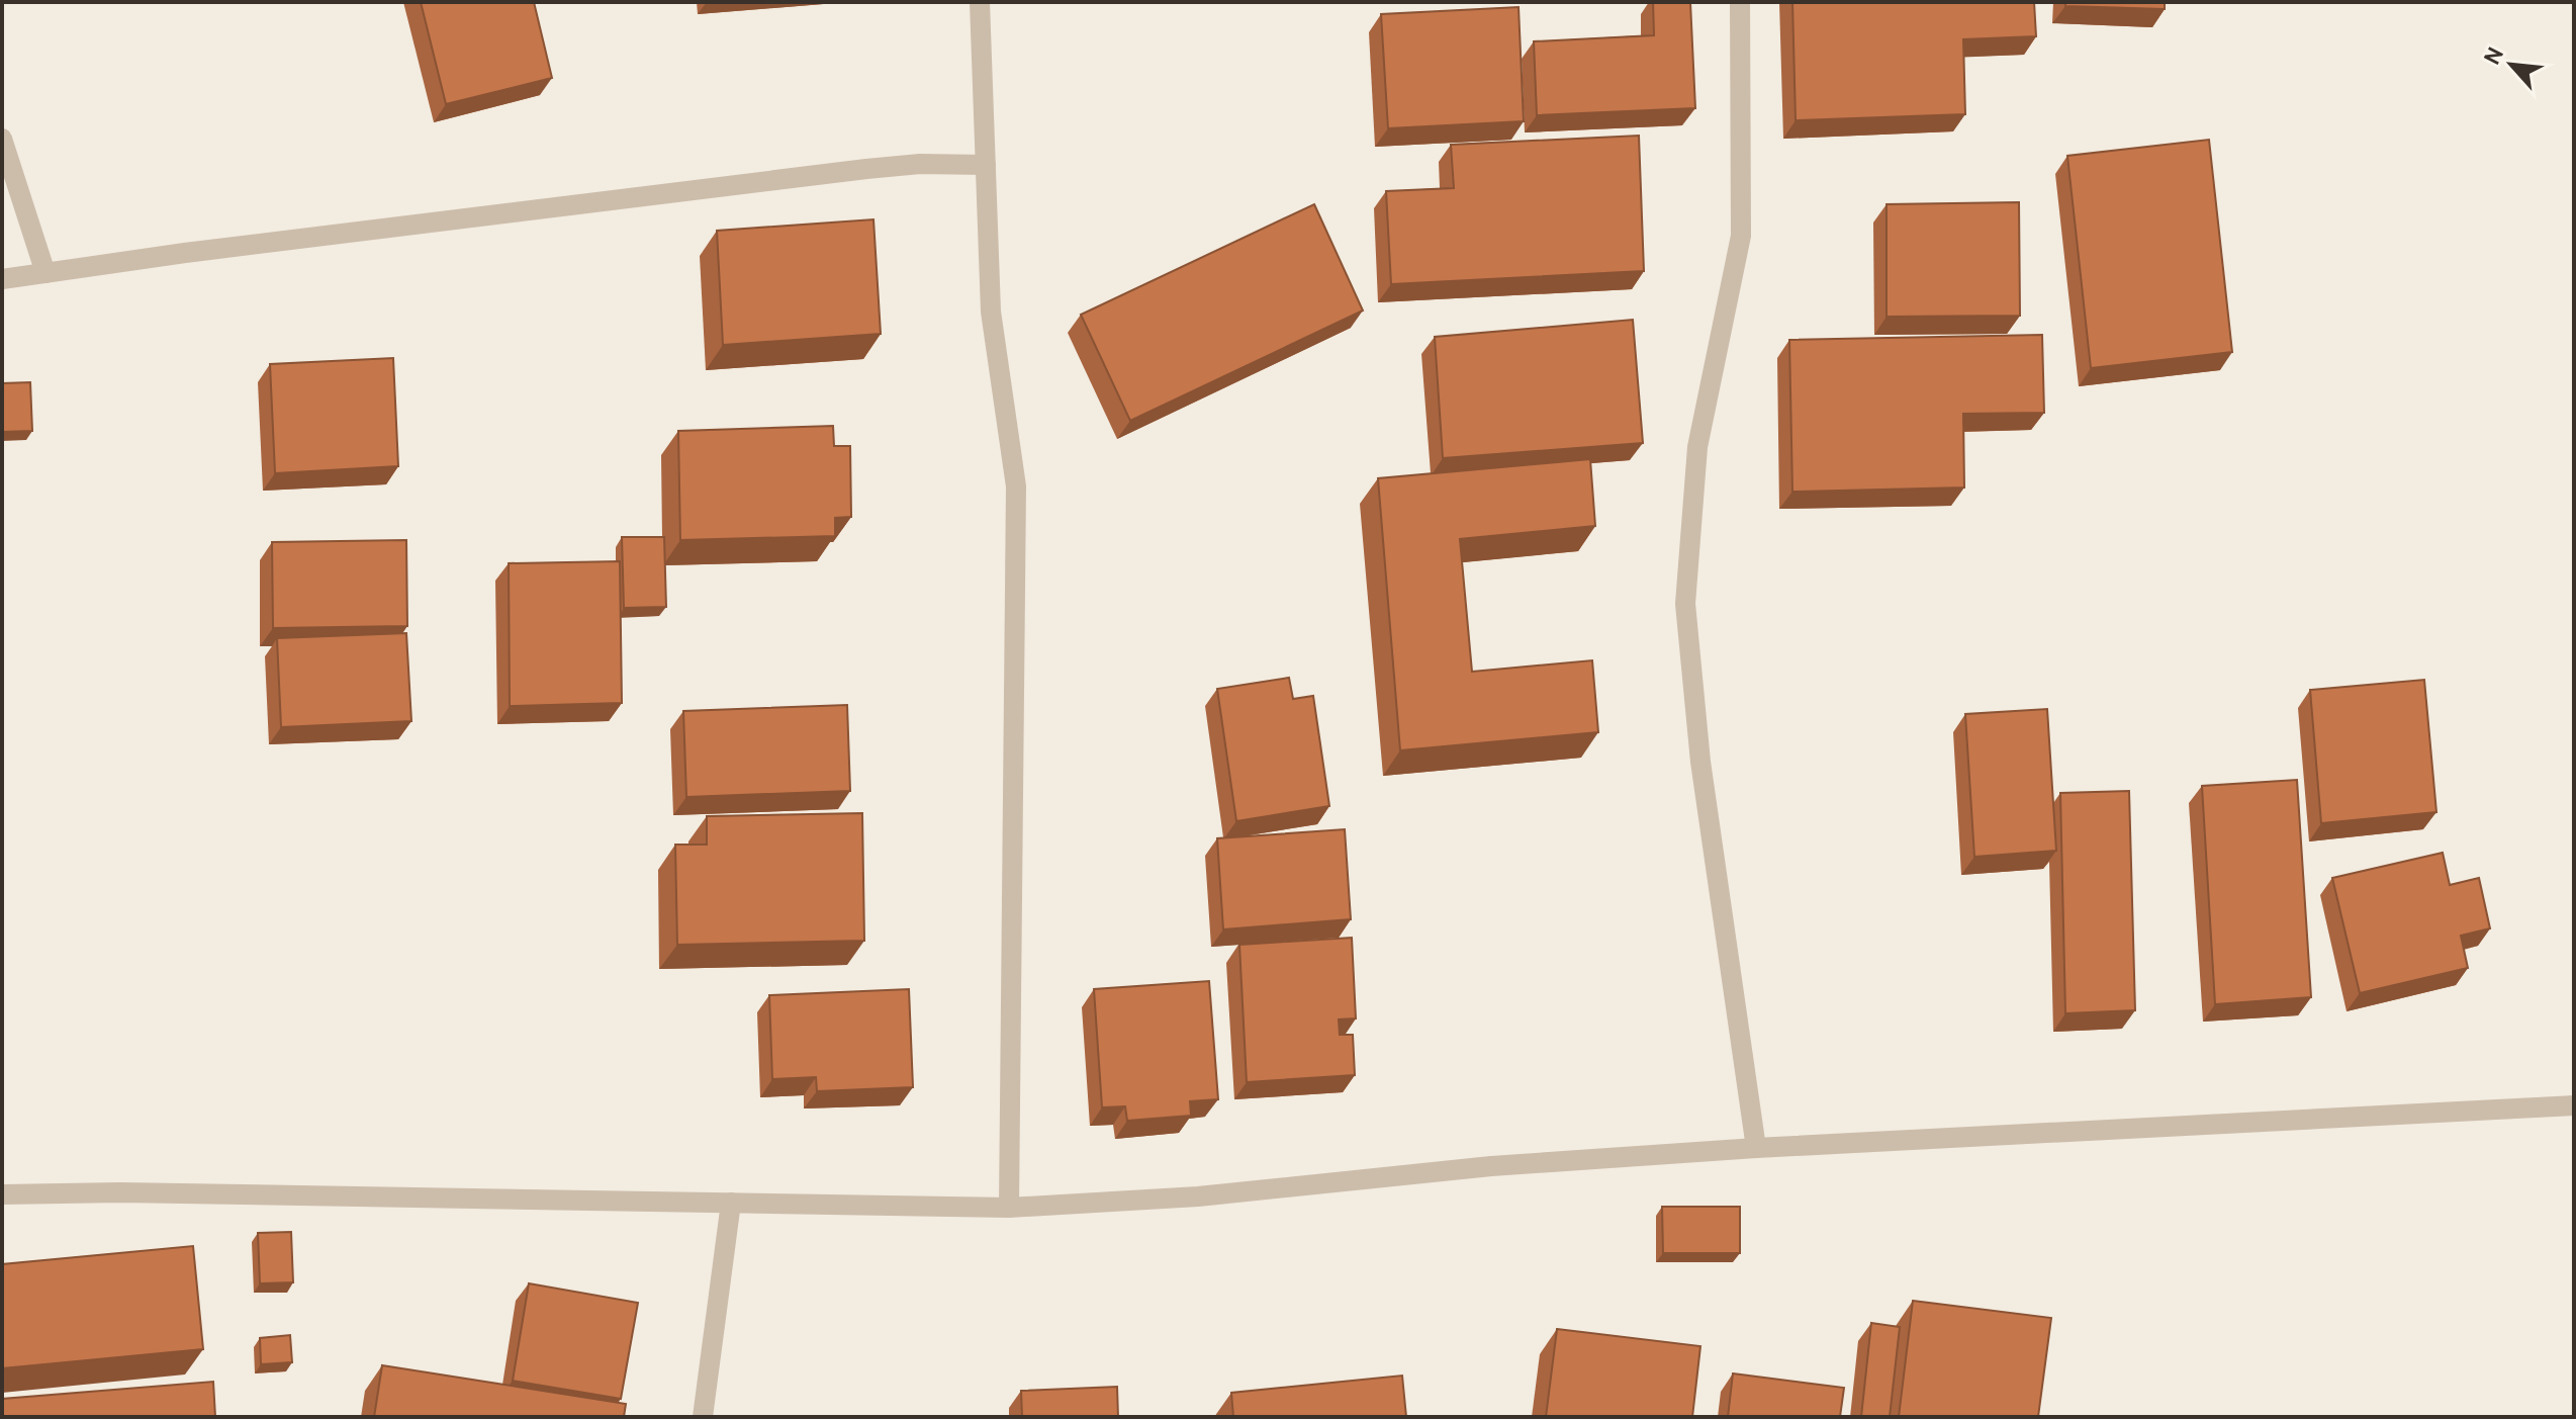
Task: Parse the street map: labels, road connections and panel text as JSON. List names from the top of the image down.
{
  "north": "top left"
}
